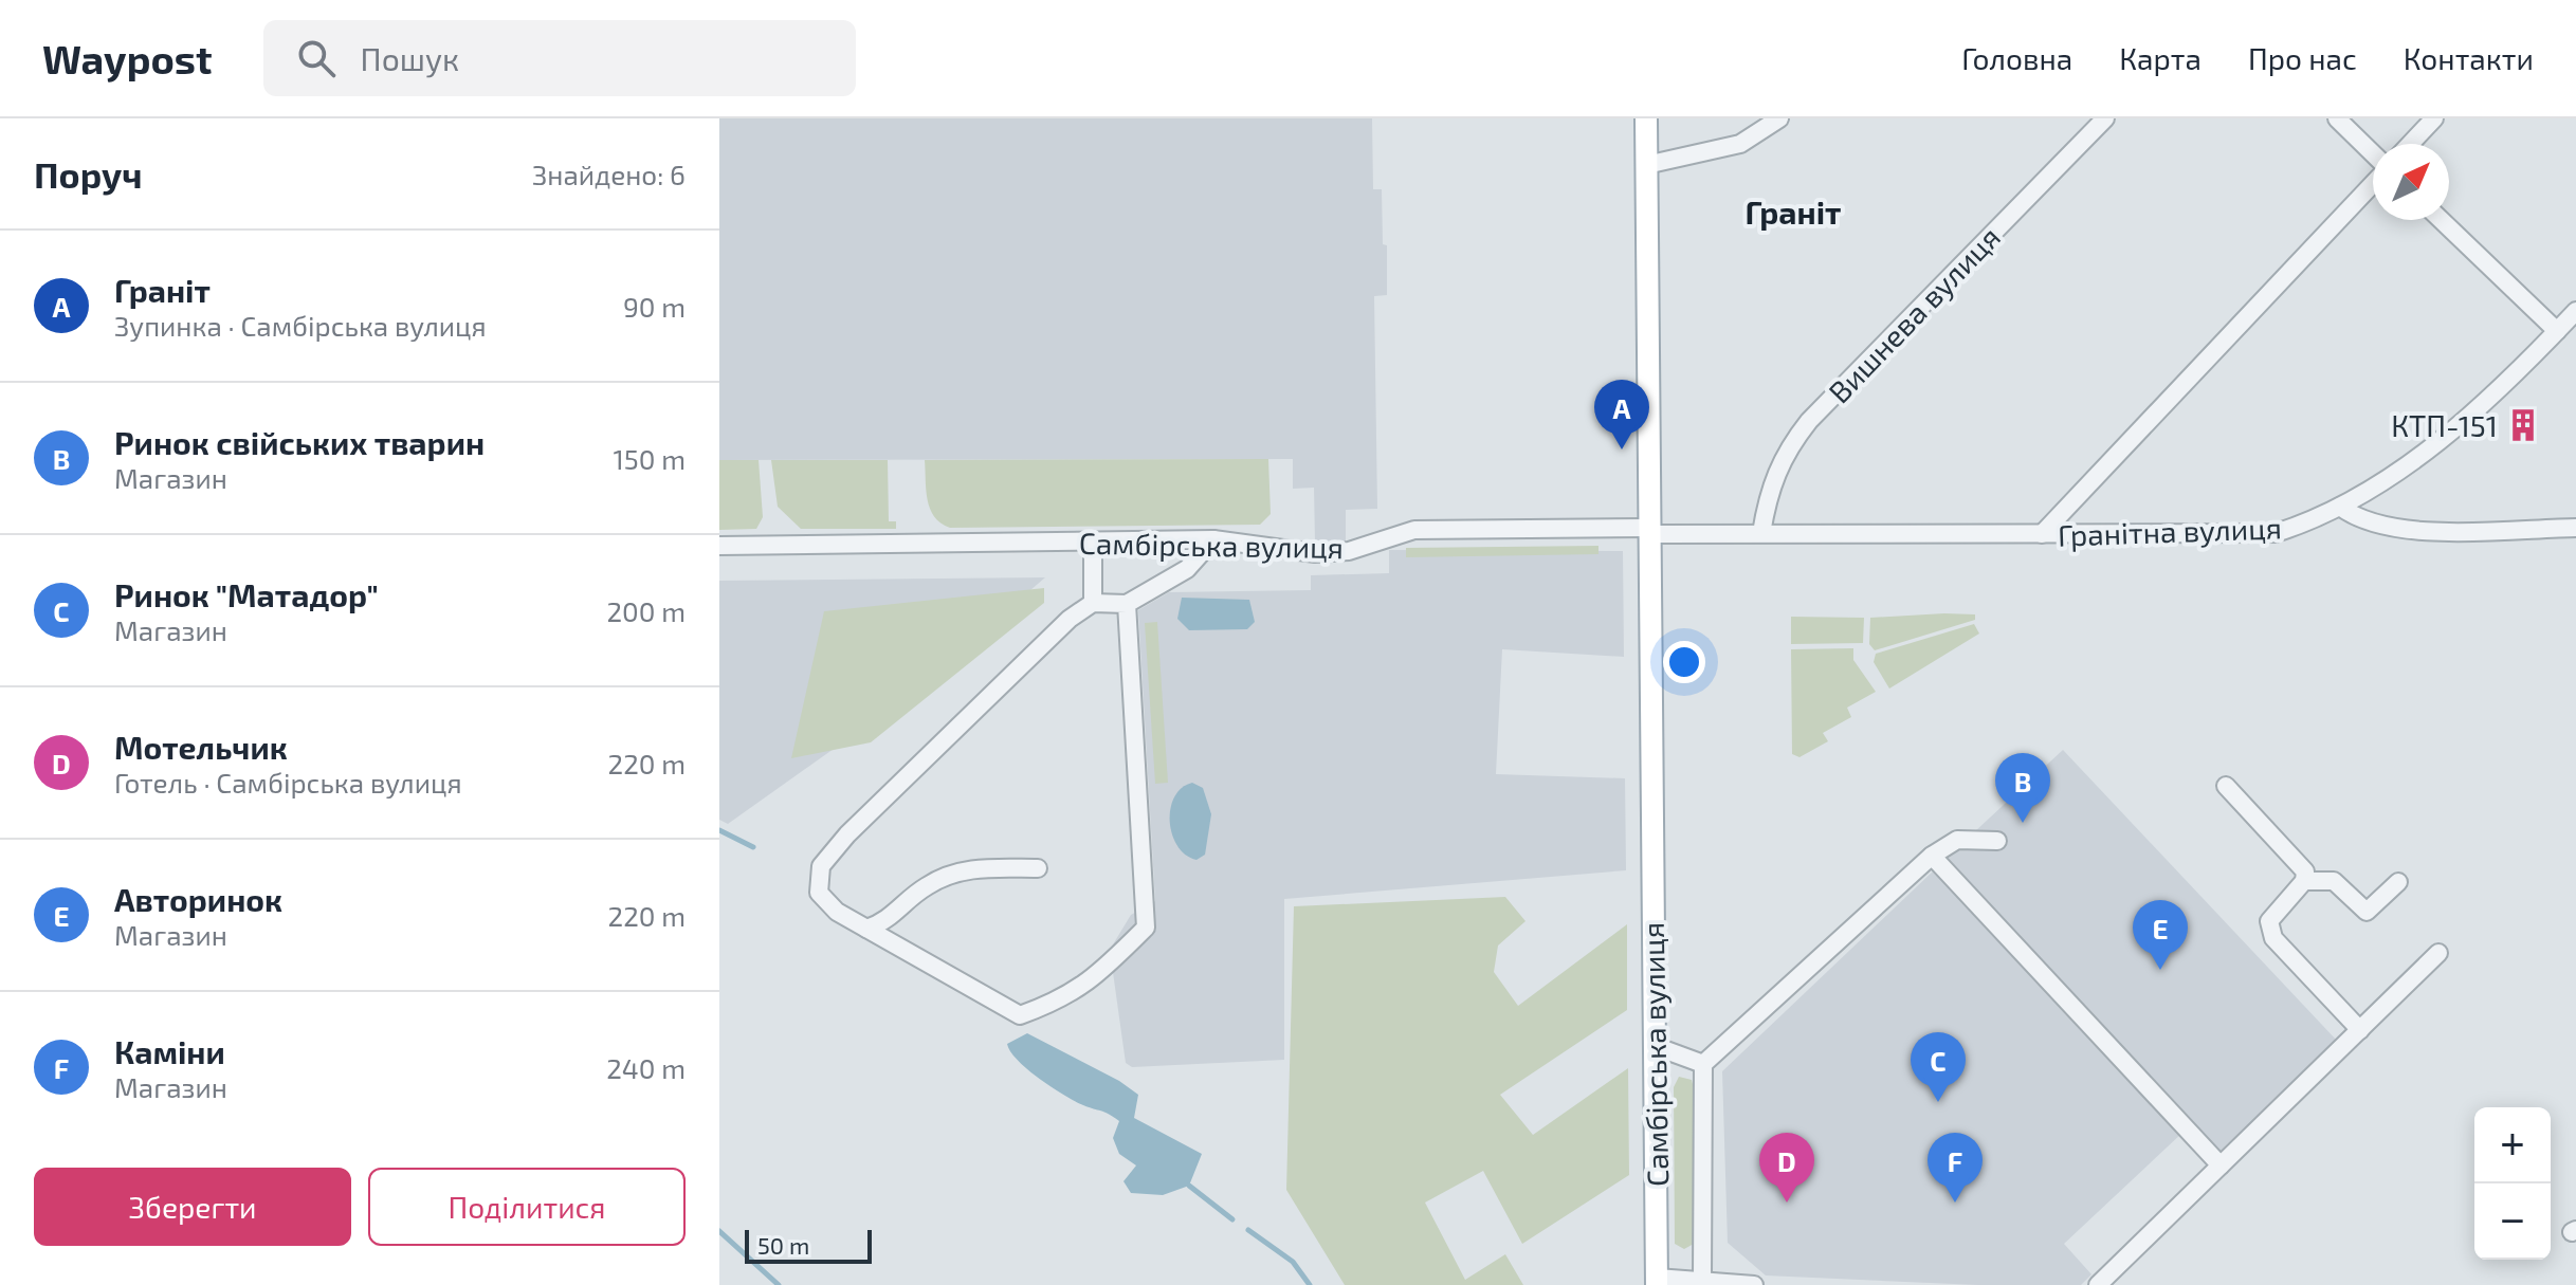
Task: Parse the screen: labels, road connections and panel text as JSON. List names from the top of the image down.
{
  "streets": {
    "main road": ["Самбірська вулиця"],
    "street": ["Вишнева вулиця", "Гранітна вулиця"]
  },
  "crossings": [
    ["Вишнева вулиця", "Гранітна вулиця"],
    ["Гранітна вулиця", "Самбірська вулиця"]
  ],
  "districts": ["Граніт"],
  "places": {
    "building": ["КТП-151"]
  },
  "scale_bar": "50 m",
  "north": "top right",
  "page": {
    "header": "Waypost",
    "search": "Пошук",
    "nav": [
      "Головна",
      "Карта",
      "Про нас",
      "Контакти"
    ],
    "heading": ["Поруч", "Знайдено: 6"],
    "list": [
      {
        "mark": "A",
        "name": "Граніт",
        "note": "Зупинка · Самбірська вулиця",
        "value": "90 m"
      },
      {
        "mark": "B",
        "name": "Ринок свійських тварин",
        "note": "Магазин",
        "value": "150 m"
      },
      {
        "mark": "C",
        "name": "Ринок \"Матадор\"",
        "note": "Магазин",
        "value": "200 m"
      },
      {
        "mark": "D",
        "name": "Мотельчик",
        "note": "Готель · Самбірська вулиця",
        "value": "220 m"
      },
      {
        "mark": "E",
        "name": "Авторинок",
        "note": "Магазин",
        "value": "220 m"
      },
      {
        "mark": "F",
        "name": "Каміни",
        "note": "Магазин",
        "value": "240 m"
      }
    ],
    "pins": [
      "A",
      "B",
      "E",
      "C",
      "D",
      "F"
    ],
    "map_buttons": ["+", "−"],
    "buttons": ["Зберегти", "Поділитися"],
    "scale": "50 m"
  }
}
